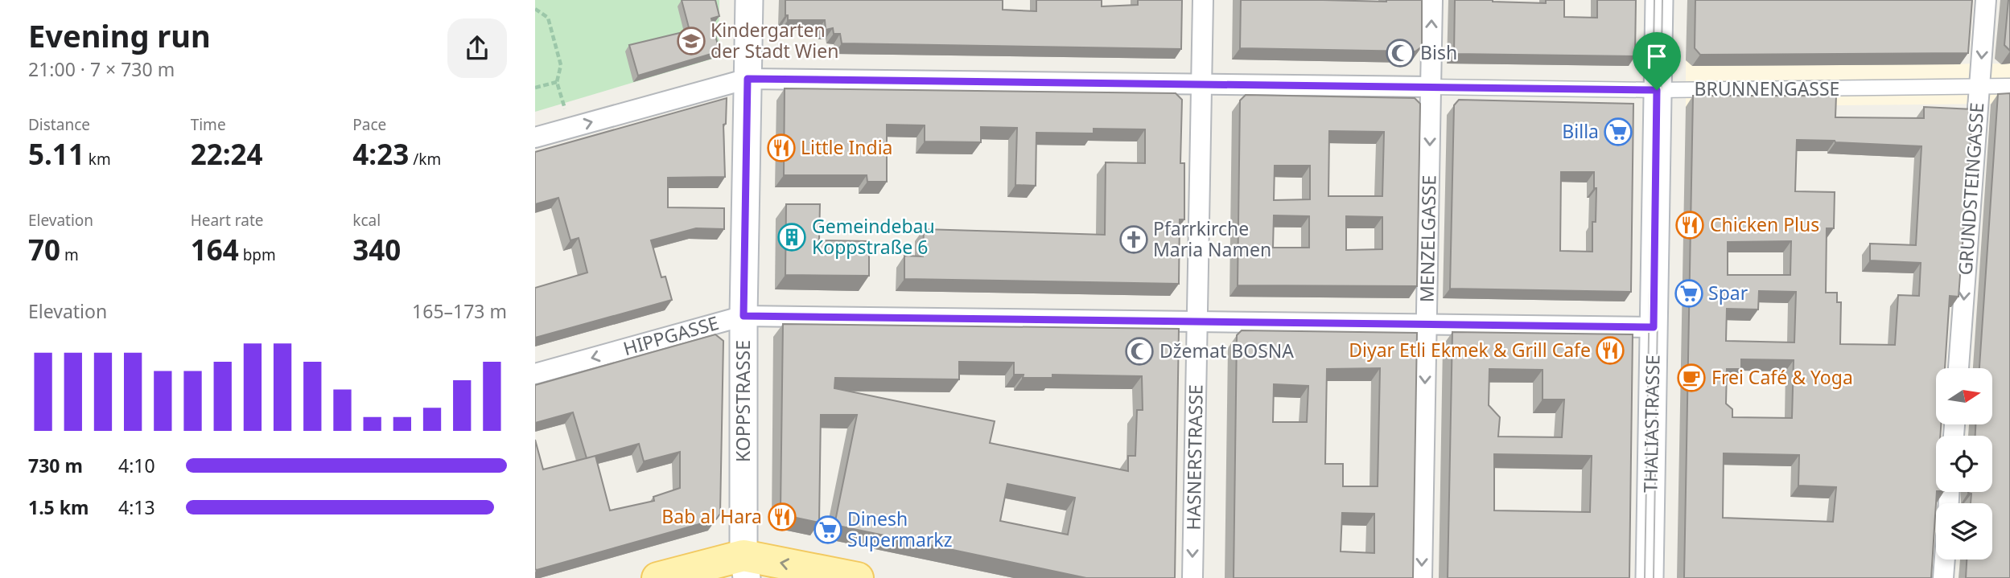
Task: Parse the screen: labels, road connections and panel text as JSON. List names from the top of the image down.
{
  "streets": {
    "main road": ["KOPPSTRASSE", "THALIASTRASSE"],
    "street": [
      "BRUNNENGASSE",
      "GRUNDSTEINGASSE",
      "MENZELGASSE",
      "HIPPGASSE",
      "HASNERSTRASSE"
    ]
  },
  "crossings": [
    ["BRUNNENGASSE", "GRUNDSTEINGASSE"],
    ["BRUNNENGASSE", "MENZELGASSE"],
    ["BRUNNENGASSE", "KOPPSTRASSE"],
    ["BRUNNENGASSE", "THALIASTRASSE"],
    ["BRUNNENGASSE", "HASNERSTRASSE"],
    ["MENZELGASSE", "HIPPGASSE"],
    ["HIPPGASSE", "KOPPSTRASSE"],
    ["HIPPGASSE", "THALIASTRASSE"],
    ["HIPPGASSE", "HASNERSTRASSE"]
  ],
  "one_way": ["GRUNDSTEINGASSE", "HASNERSTRASSE"],
  "places": {
    "school or university": ["Kindergarten der Stadt Wien"],
    "mosque": ["Bish", "Džemat BOSNA"],
    "supermarket": ["Billa", "Spar", "Dinesh Supermarkz"],
    "restaurant": [
      "Little India",
      "Chicken Plus",
      "Diyar Etli Ekmek & Grill Cafe",
      "Bab al Hara"
    ],
    "building": ["Gemeindebau Koppstraße 6"],
    "church": ["Pfarrkirche Maria Namen"],
    "cafe": ["Frei Café & Yoga"]
  },
  "north": "right",
  "page": {
    "heading": ["Evening run", "21:00 · 7 × 730 m"],
    "stats": [
      ["Distance", "5.11 km"],
      ["Time", "22:24"],
      ["Pace", "4:23 /km"],
      ["Elevation", "70 m"],
      ["Heart rate", "164 bpm"],
      ["kcal", "340"]
    ],
    "chart": ["Elevation", "165–173 m"],
    "list": [
      {
        "name": "730 m",
        "note": "4:10"
      },
      {
        "name": "1.5 km",
        "note": "4:13"
      }
    ]
  }
}
